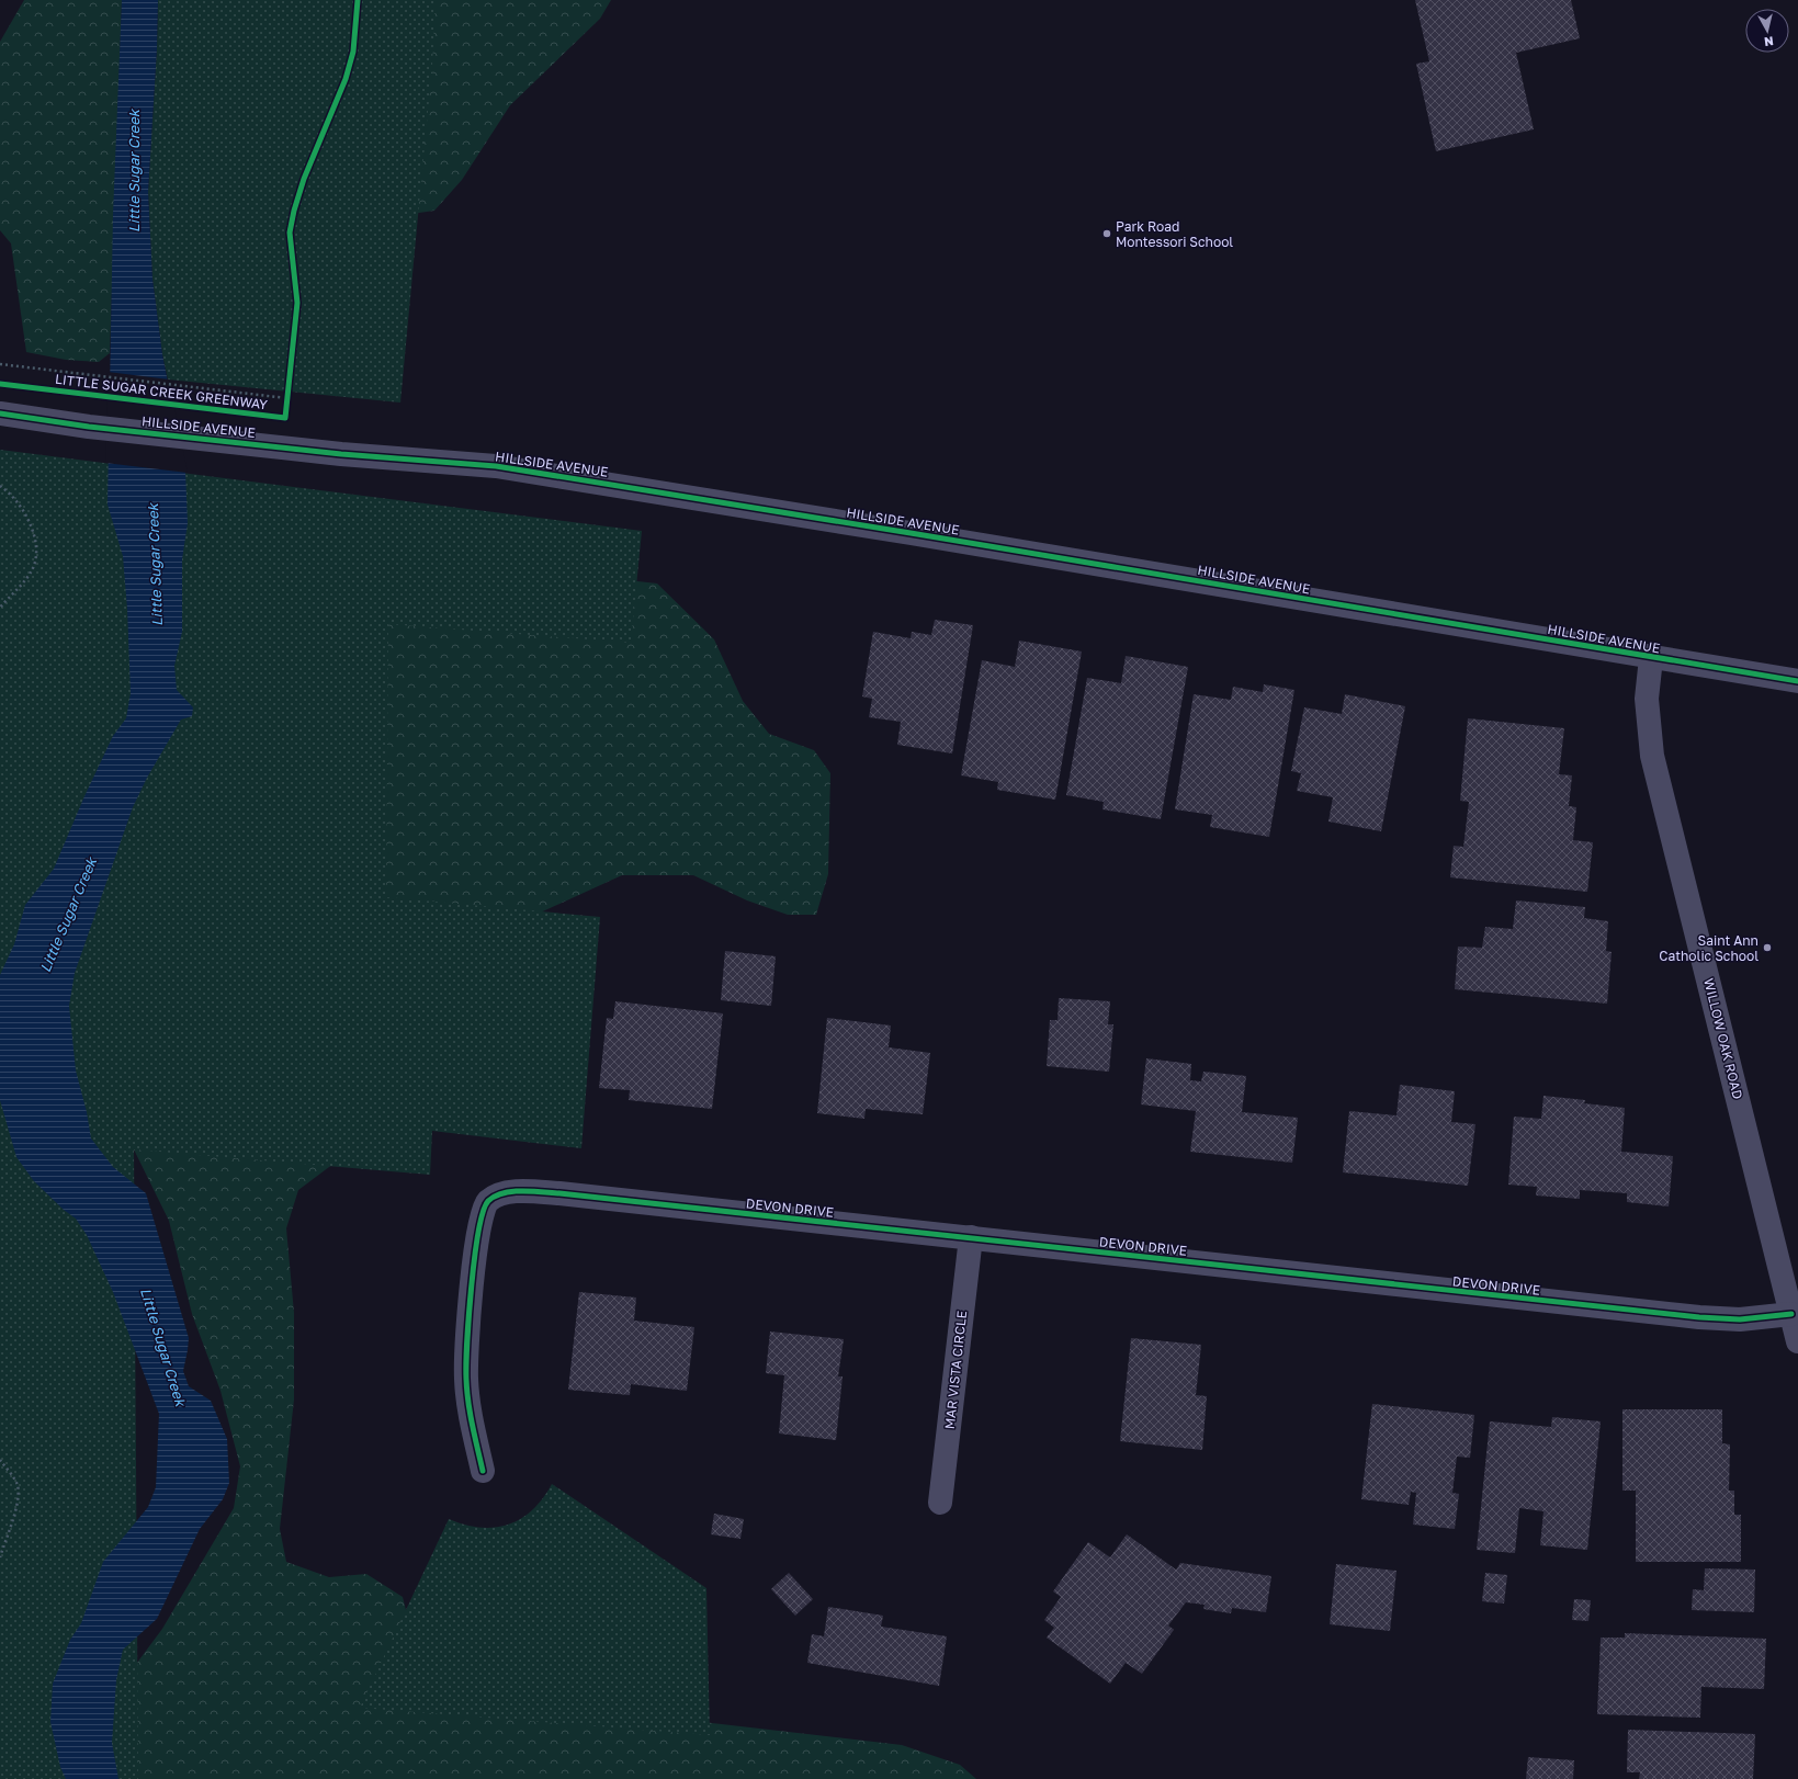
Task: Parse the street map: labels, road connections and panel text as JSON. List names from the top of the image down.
{
  "streets": {
    "street": [
      "HILLSIDE AVENUE",
      "WILLOW OAK ROAD",
      "DEVON DRIVE",
      "MAR VISTA CIRCLE"
    ],
    "cycle path": ["LITTLE SUGAR CREEK GREENWAY"]
  },
  "crossings": [
    ["HILLSIDE AVENUE", "WILLOW OAK ROAD"],
    ["WILLOW OAK ROAD", "DEVON DRIVE"],
    ["DEVON DRIVE", "MAR VISTA CIRCLE"]
  ],
  "water": ["Little Sugar Creek"],
  "places": ["Park Road Montessori School", "Saint Ann Catholic School"],
  "north": "bottom"
}
